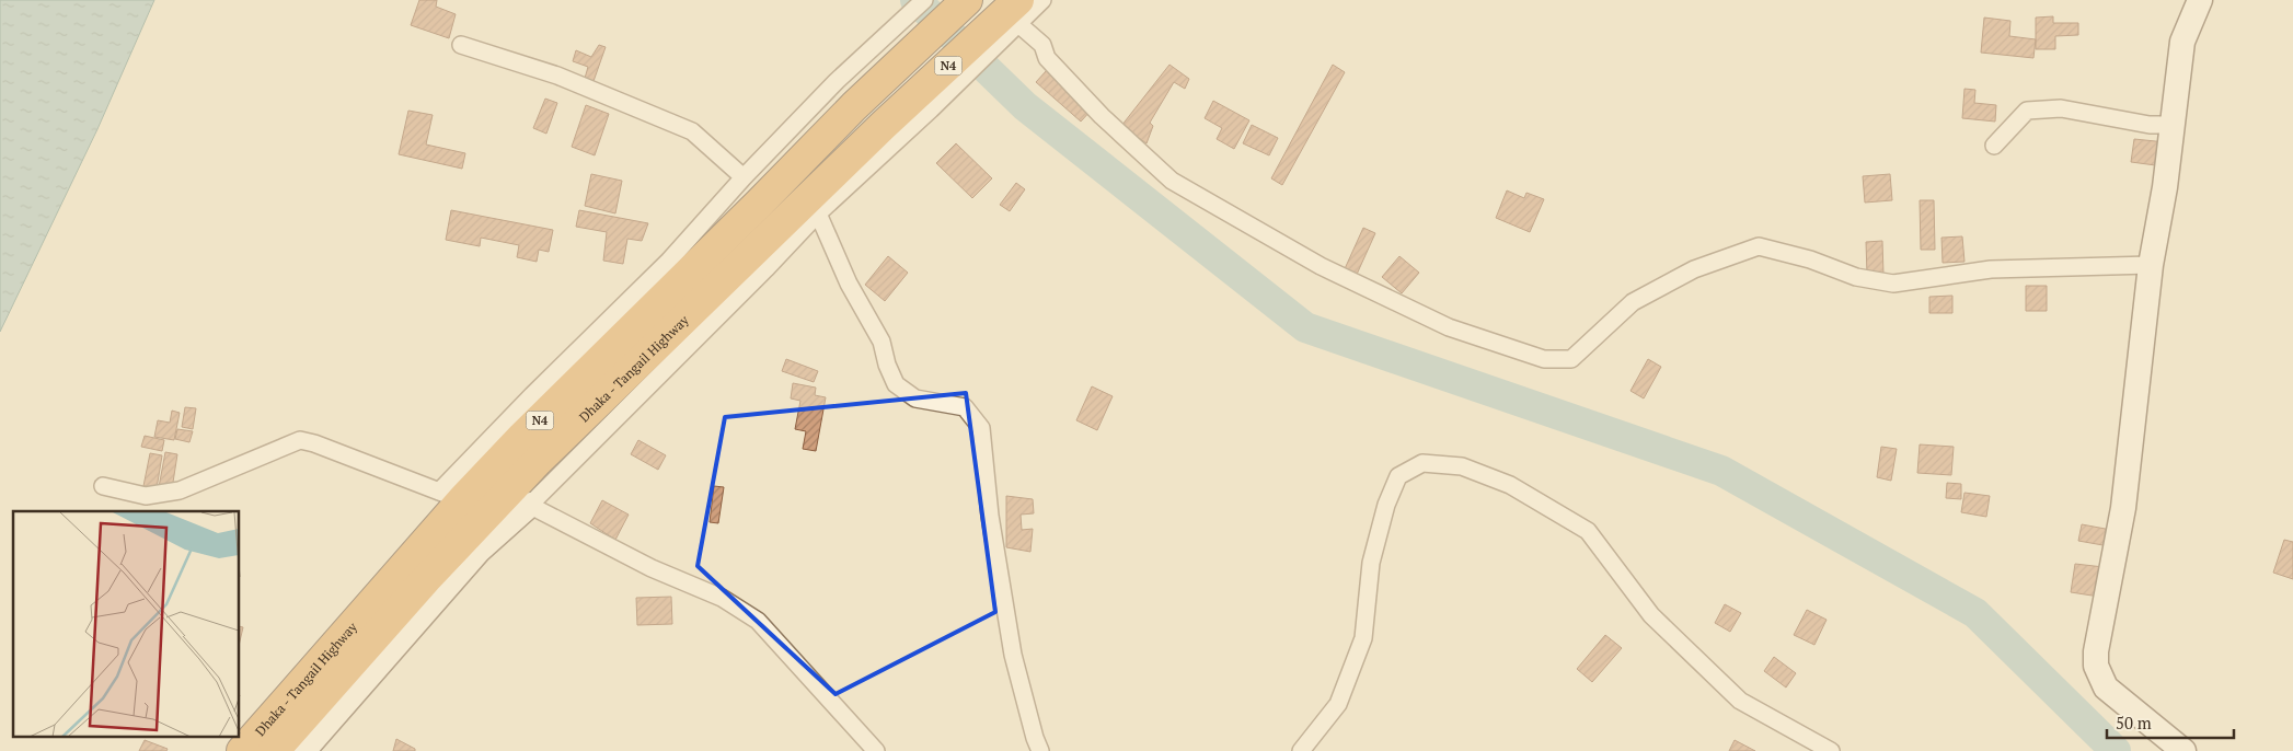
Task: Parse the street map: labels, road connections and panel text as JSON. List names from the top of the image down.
{
  "streets": {
    "highway": ["N4", "Dhaka - Tangail Highway"]
  },
  "scale_bar": "50 m"
}
